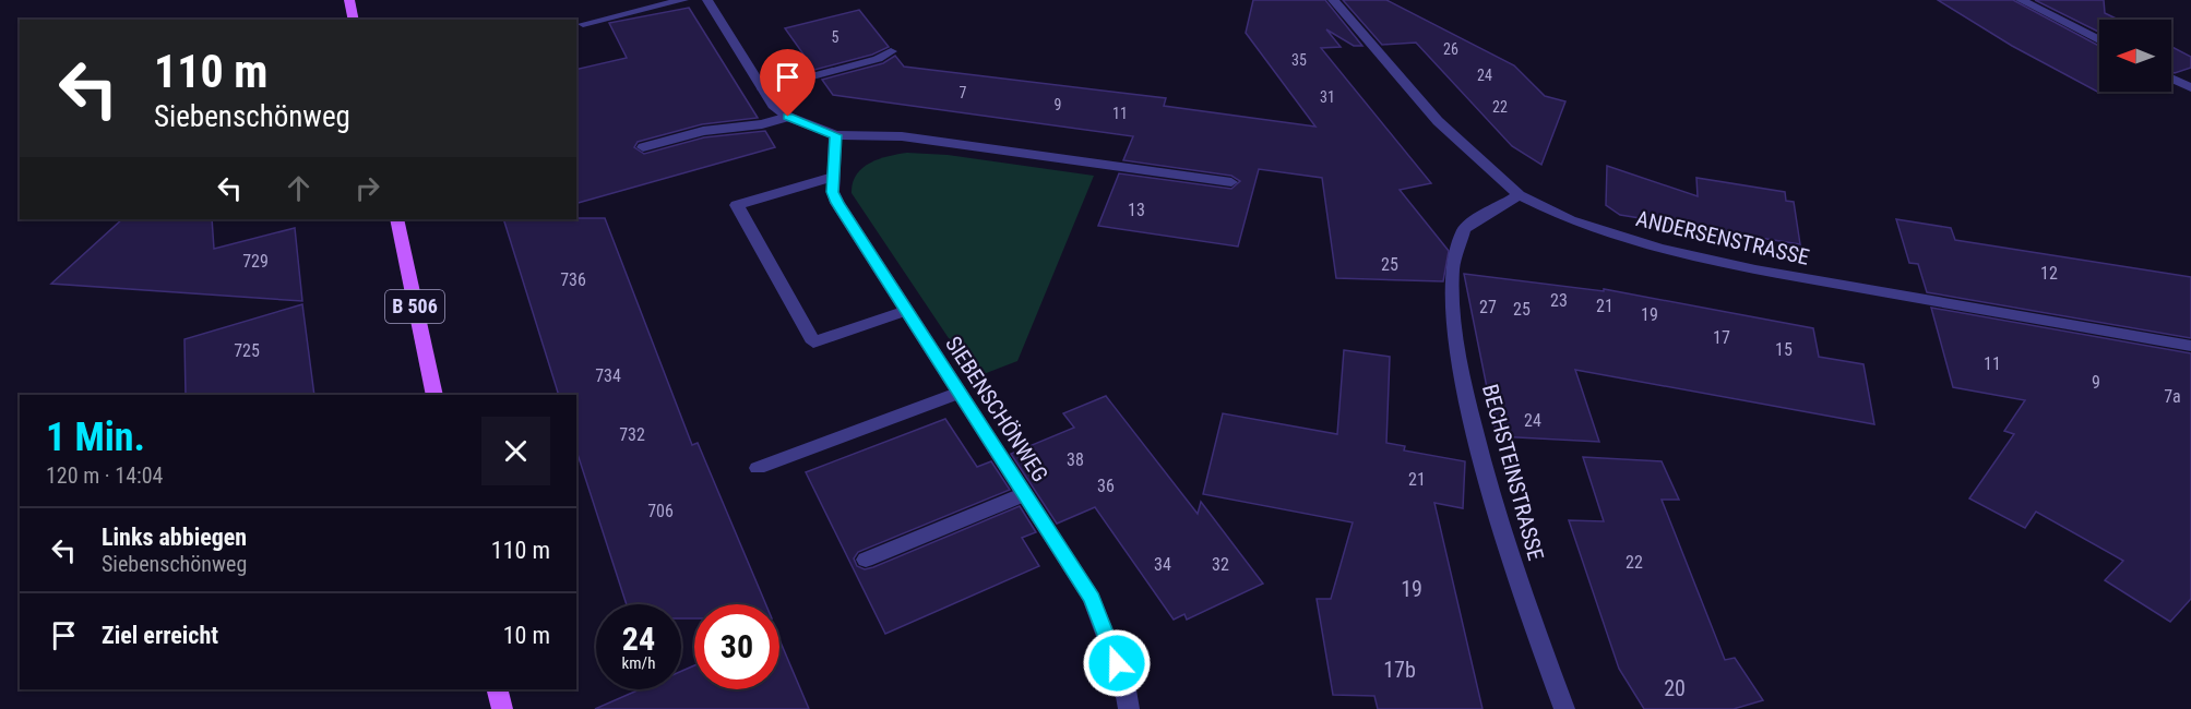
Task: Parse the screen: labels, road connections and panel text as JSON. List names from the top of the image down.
{
  "streets": {
    "main road": ["B 506"],
    "street": ["ANDERSENSTRASSE", "SIEBENSCHÖNWEG", "BECHSTEINSTRASSE"]
  },
  "crossings": [
    ["ANDERSENSTRASSE", "BECHSTEINSTRASSE"]
  ],
  "house_numbers": [
    "5",
    "26",
    "35",
    "24",
    "7",
    "31",
    "9",
    "22",
    "11",
    "13",
    "729",
    "25",
    "12",
    "736",
    "23",
    "21",
    "27",
    "25",
    "19",
    "17",
    "15",
    "725",
    "11",
    "734",
    "9",
    "7a",
    "24",
    "732",
    "38",
    "21",
    "36",
    "706",
    "22",
    "34",
    "32",
    "19",
    "17b",
    "20"
  ],
  "north": "left",
  "page": {
    "turn": ["110 m", "Siebenschönweg"],
    "heading": ["1 Min.", "120 m · 14:04"],
    "list": [
      {
        "name": "Links abbiegen",
        "note": "Siebenschönweg",
        "value": "110 m"
      },
      {
        "name": "Ziel erreicht",
        "value": "10 m"
      }
    ],
    "speed": "24 km/h",
    "limit": "30"
  }
}
